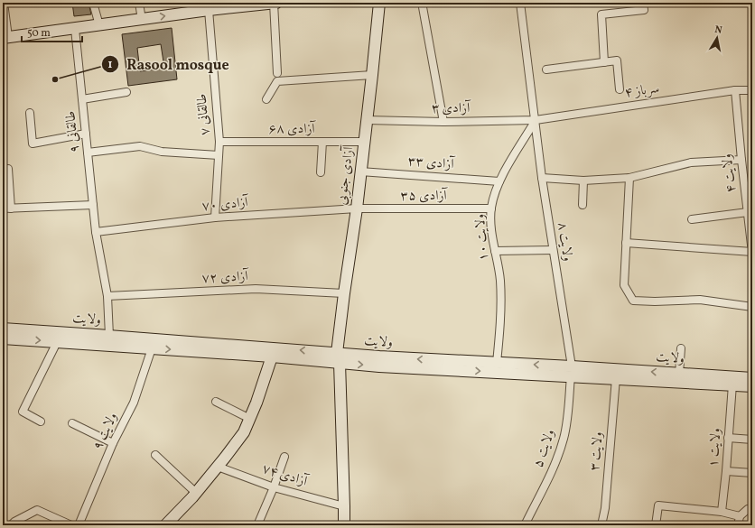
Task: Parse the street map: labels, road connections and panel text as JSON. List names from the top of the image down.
{
  "streets": {
    "main road": ["آزادی جنوبی", "ولایت"],
    "street": [
      "سرباز ۴",
      "آزادی ۳",
      "طالقانی ۷",
      "آزادی ۶۸",
      "طالقانی ۹",
      "آزادی ۳۳",
      "ولایت ۴",
      "آزادی ۳۵",
      "آزادی ۷۰",
      "ولایت ۱۰",
      "ولایت ۸",
      "آزادی ۷۲",
      "ولایت ۹",
      "ولایت ۱",
      "ولایت ۵",
      "ولایت ۳",
      "آزادی ۷۴"
    ]
  },
  "crossings": [
    ["سرباز ۴", "آزادی ۳"],
    ["سرباز ۴", "ولایت ۴"],
    ["سرباز ۴", "ولایت ۱۰"],
    ["سرباز ۴", "ولایت ۸"],
    ["آزادی ۳", "آزادی جنوبی"],
    ["آزادی ۳", "ولایت ۱۰"],
    ["آزادی ۳", "ولایت ۸"],
    ["طالقانی ۷", "آزادی ۶۸"],
    ["طالقانی ۷", "آزادی ۷۰"],
    ["آزادی ۶۸", "آزادی جنوبی"],
    ["طالقانی ۹", "آزادی ۷۰"],
    ["طالقانی ۹", "آزادی ۷۲"],
    ["طالقانی ۹", "ولایت"],
    ["آزادی ۳۳", "آزادی جنوبی"],
    ["آزادی ۳۳", "ولایت ۱۰"],
    ["آزادی جنوبی", "آزادی ۳۵"],
    ["آزادی جنوبی", "آزادی ۷۰"],
    ["آزادی جنوبی", "آزادی ۷۲"],
    ["آزادی جنوبی", "ولایت"],
    ["آزادی جنوبی", "آزادی ۷۴"],
    ["آزادی ۳۵", "آزادی ۷۰"],
    ["آزادی ۳۵", "ولایت ۱۰"],
    ["ولایت ۱۰", "ولایت ۸"],
    ["ولایت ۱۰", "ولایت"],
    ["ولایت ۸", "ولایت"],
    ["ولایت ۸", "ولایت ۵"],
    ["ولایت", "ولایت ۹"],
    ["ولایت", "ولایت ۱"],
    ["ولایت", "ولایت ۵"],
    ["ولایت", "ولایت ۳"]
  ],
  "places": ["Rasool mosque"],
  "scale_bar": "50 m",
  "north": "top"
}
